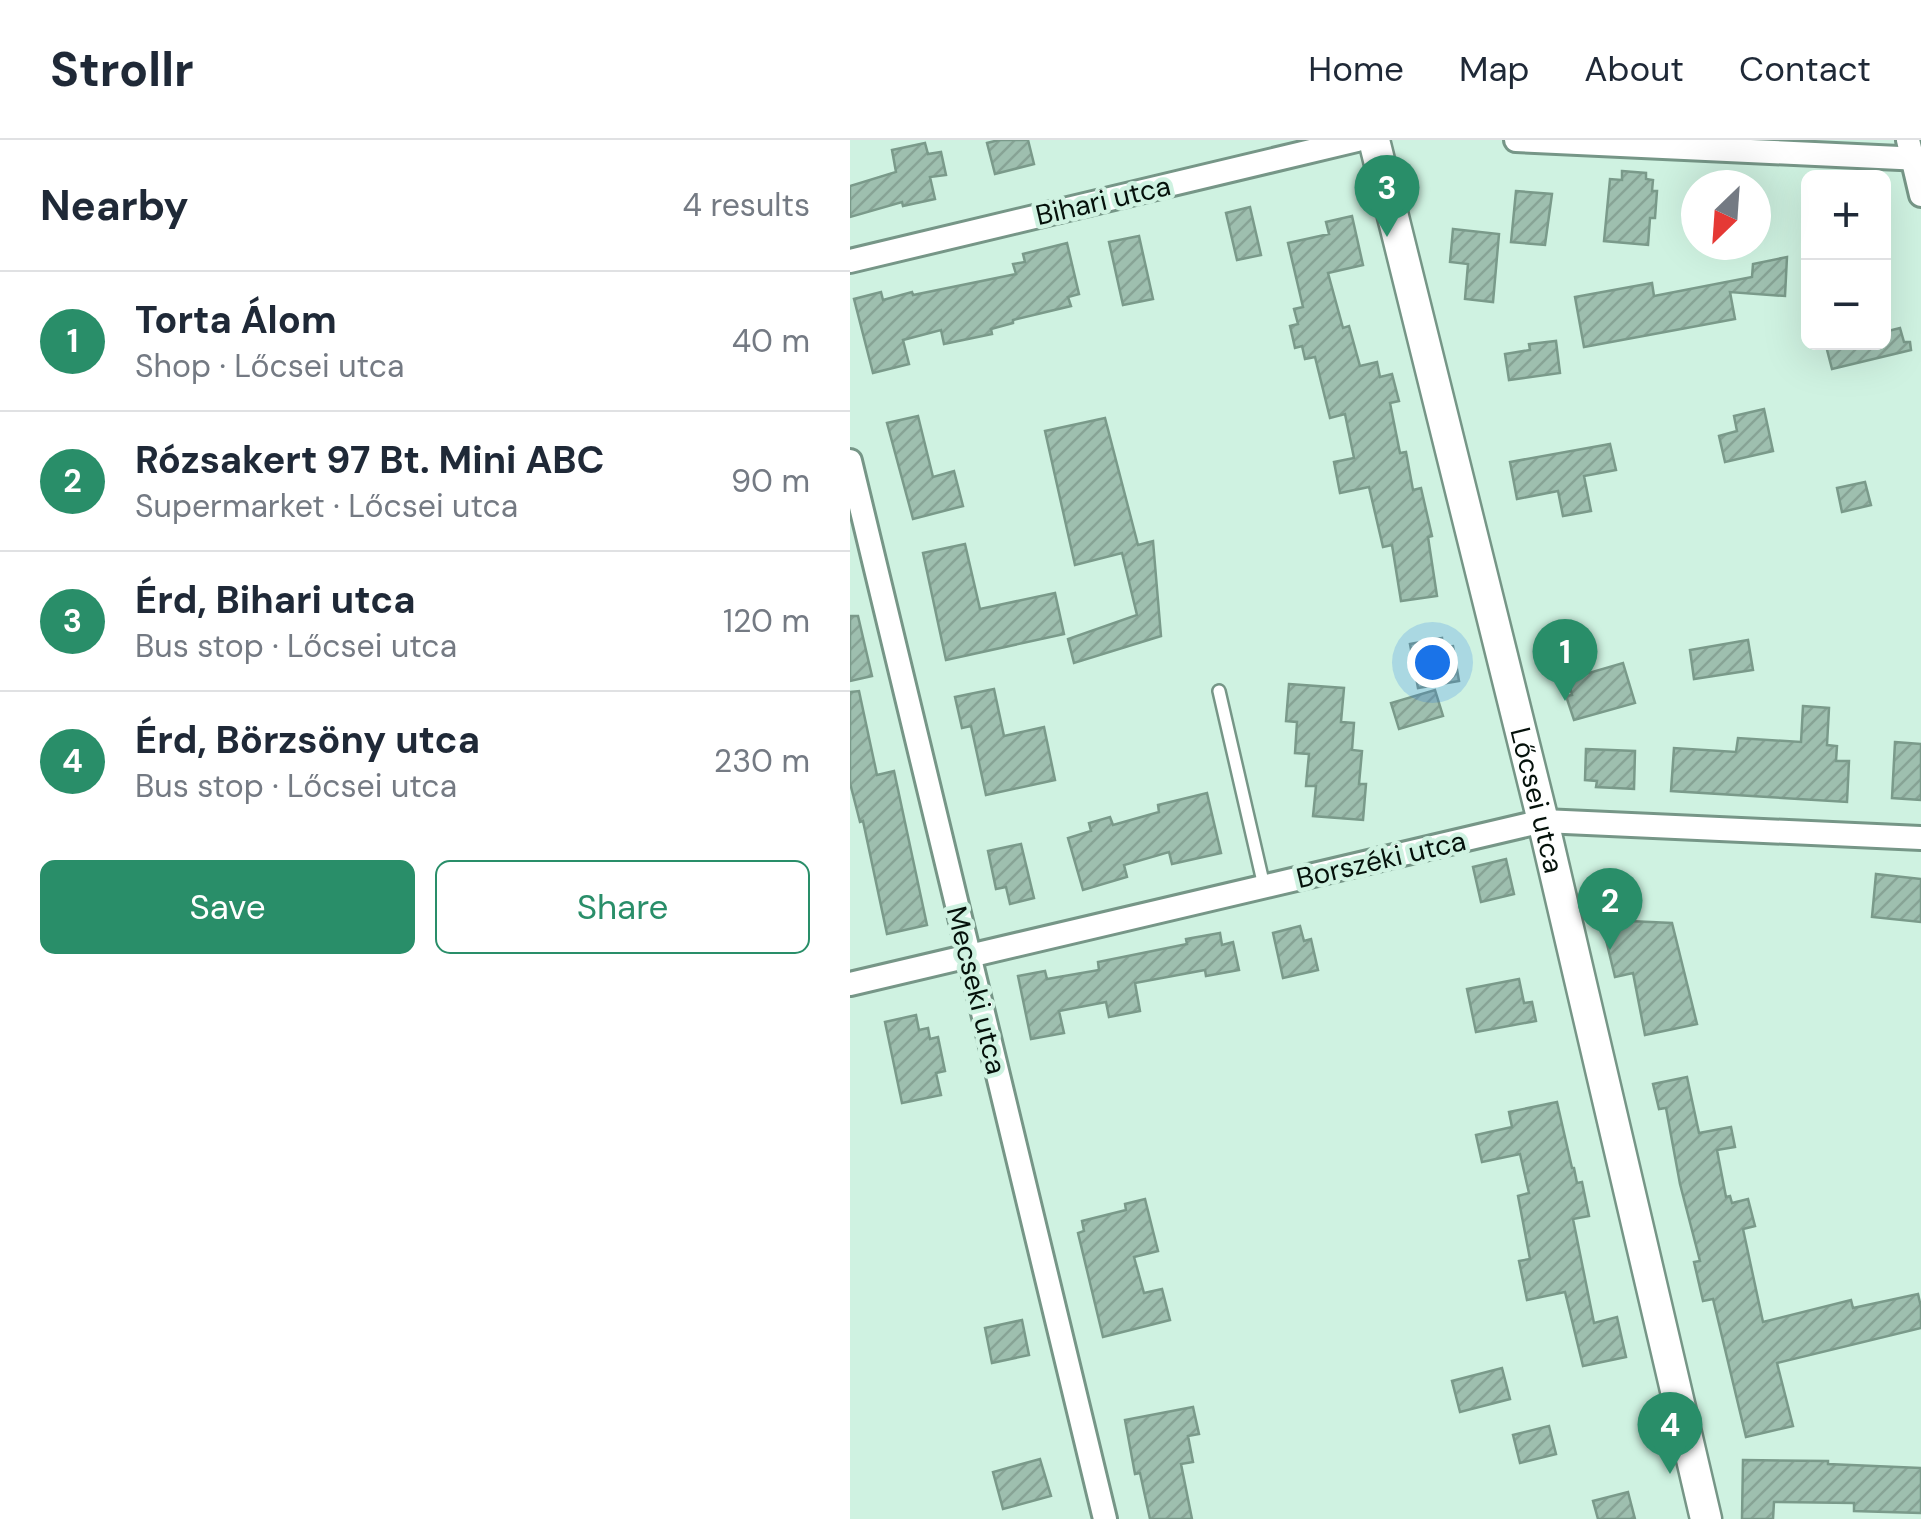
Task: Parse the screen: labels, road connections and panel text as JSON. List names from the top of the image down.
{
  "streets": {
    "street": [
      "Bihari utca",
      "Lőcsei utca",
      "Borszéki utca",
      "Mecseki utca"
    ]
  },
  "crossings": [
    ["Lőcsei utca", "Borszéki utca"],
    ["Borszéki utca", "Mecseki utca"]
  ],
  "north": "bottom left",
  "page": {
    "header": "Strollr",
    "nav": [
      "Home",
      "Map",
      "About",
      "Contact"
    ],
    "heading": ["Nearby", "4 results"],
    "pins": [
      "3",
      "1",
      "2",
      "4"
    ],
    "map_buttons": ["+", "−"],
    "list": [
      {
        "mark": "1",
        "name": "Torta Álom",
        "note": "Shop · Lőcsei utca",
        "value": "40 m"
      },
      {
        "mark": "2",
        "name": "Rózsakert 97 Bt. Mini ABC",
        "note": "Supermarket · Lőcsei utca",
        "value": "90 m"
      },
      {
        "mark": "3",
        "name": "Érd, Bihari utca",
        "note": "Bus stop · Lőcsei utca",
        "value": "120 m"
      },
      {
        "mark": "4",
        "name": "Érd, Börzsöny utca",
        "note": "Bus stop · Lőcsei utca",
        "value": "230 m"
      }
    ],
    "buttons": ["Save", "Share"]
  }
}
